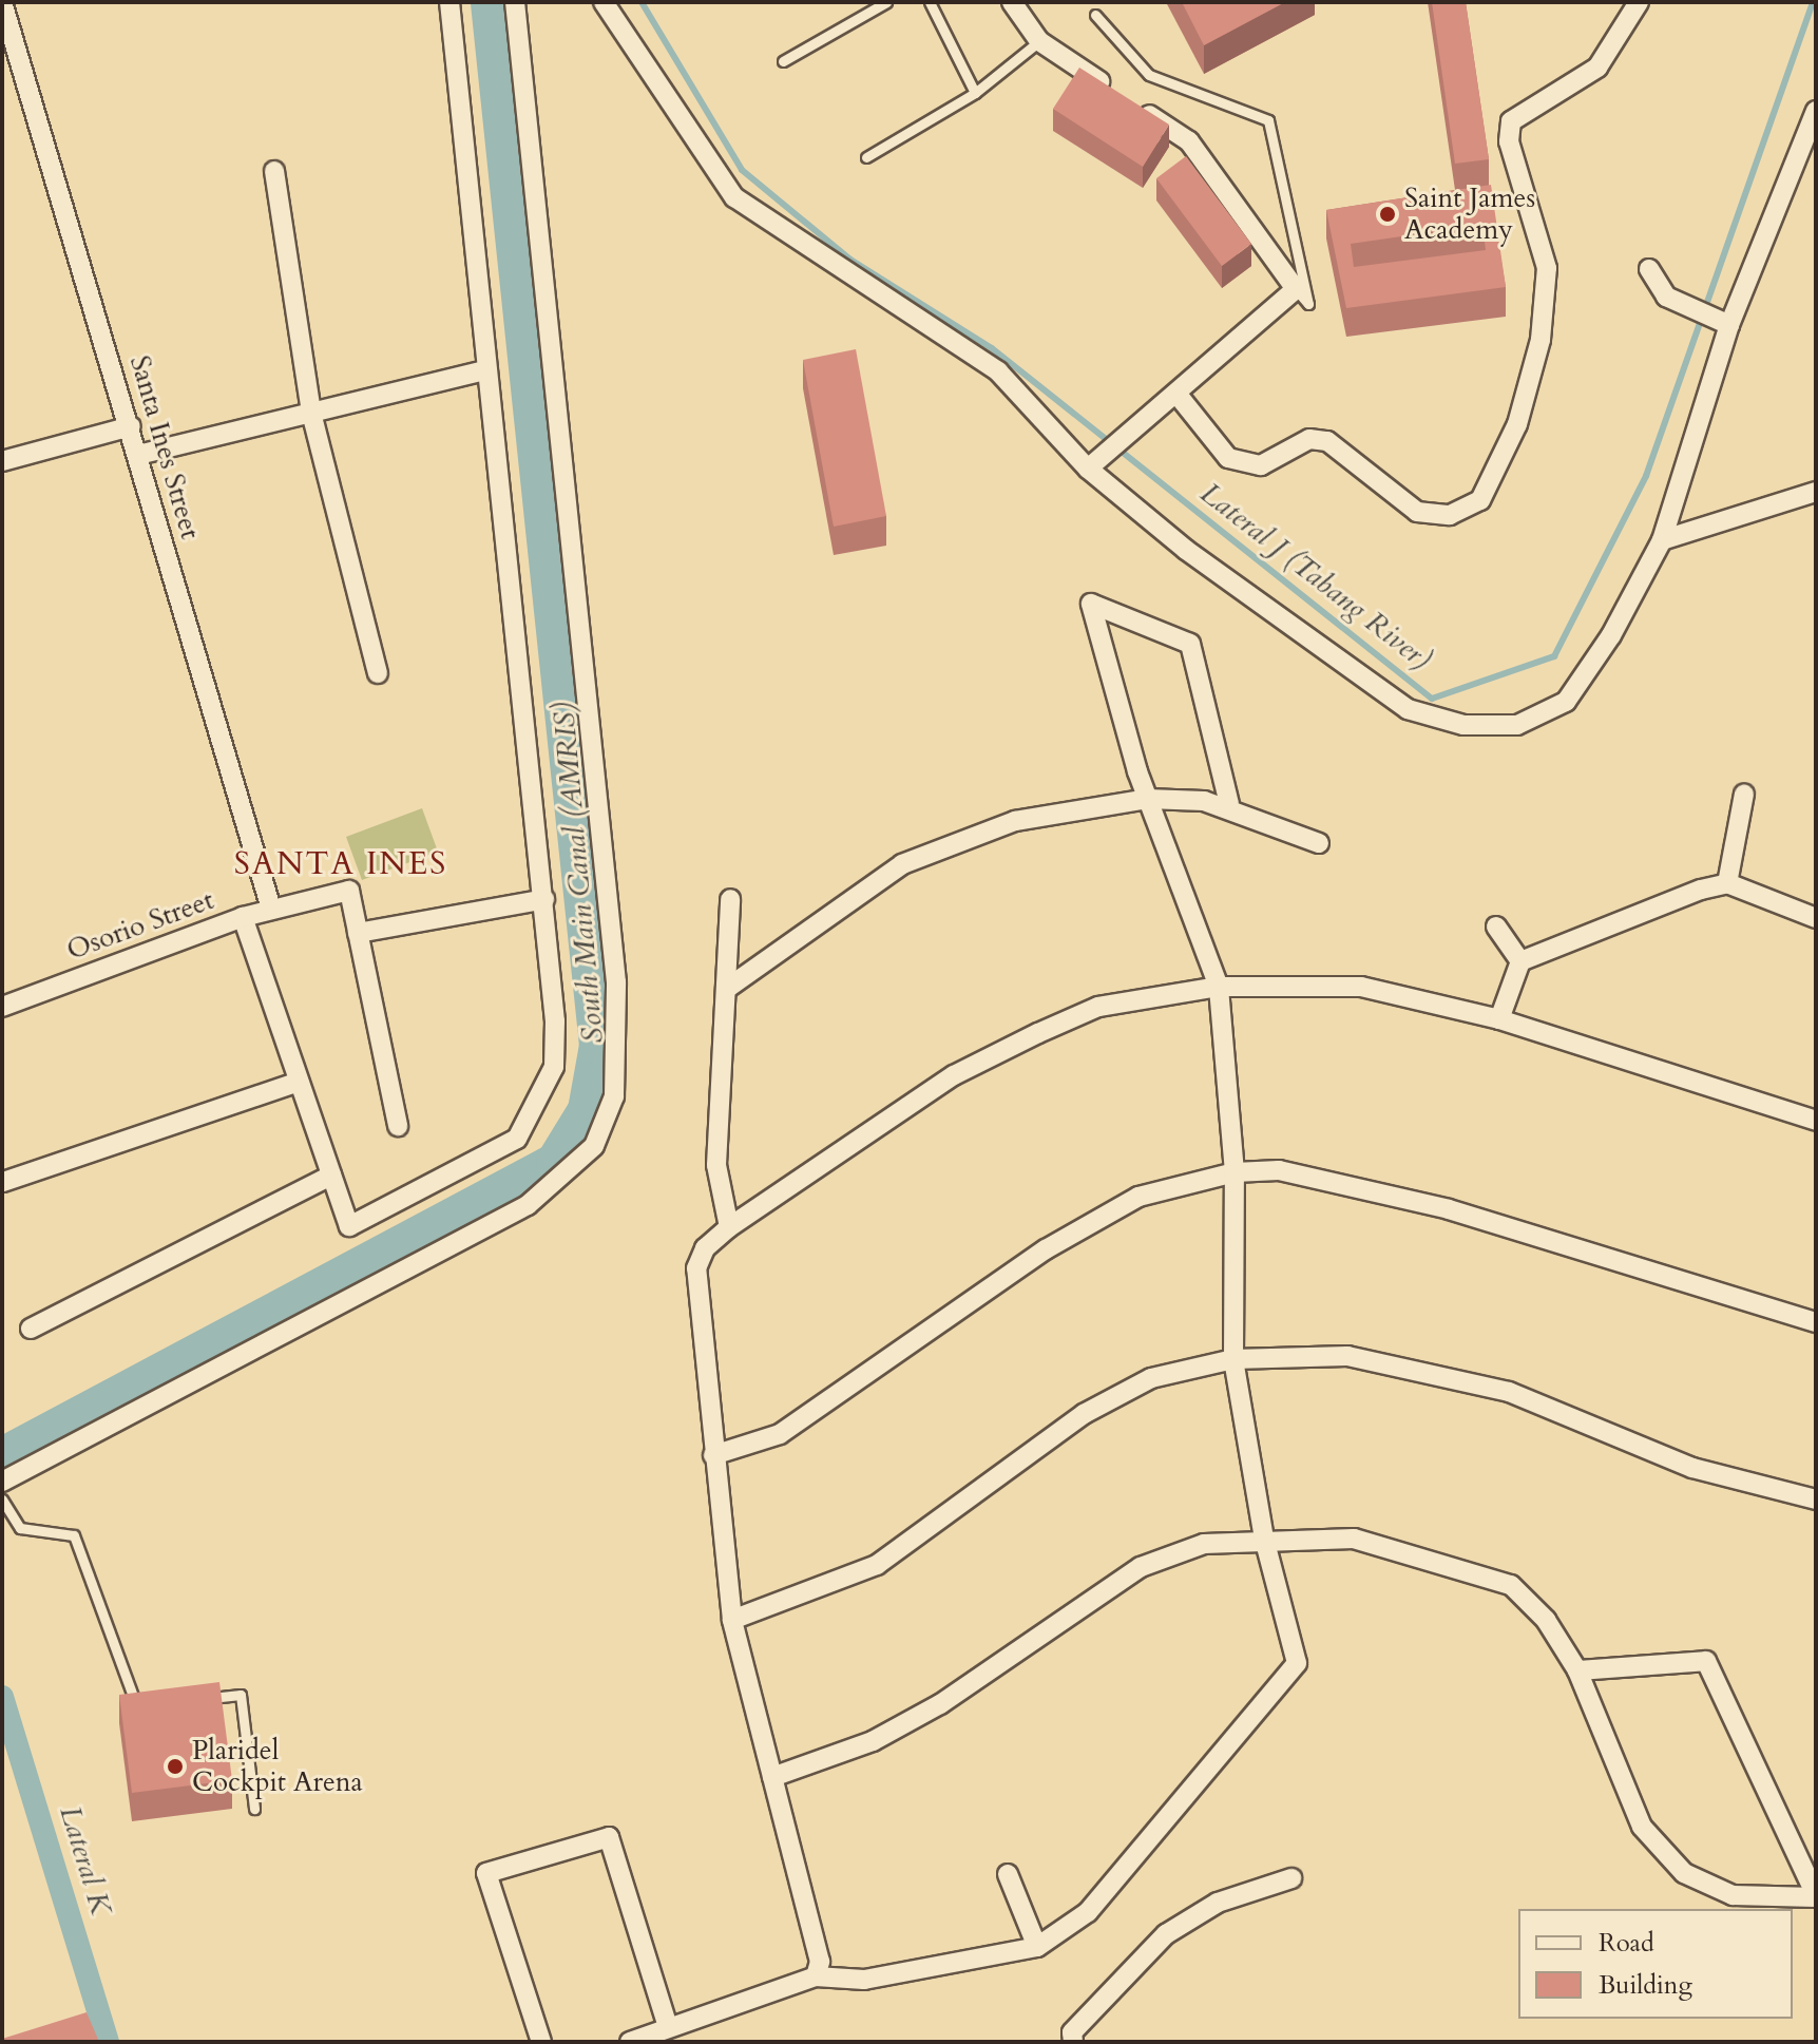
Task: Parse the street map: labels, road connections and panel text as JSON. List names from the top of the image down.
{
  "streets": {
    "street": ["Santa Ines Street", "Osorio Street"]
  },
  "crossings": [
    ["Santa Ines Street", "Osorio Street"]
  ],
  "districts": ["SANTA INES"],
  "water": ["Lateral J (Tabang River)", "South Main Canal (AMRIS)", "Lateral K"],
  "places": ["Saint James Academy", "Plaridel Cockpit Arena"],
  "legend": ["Road", "Building"]
}
